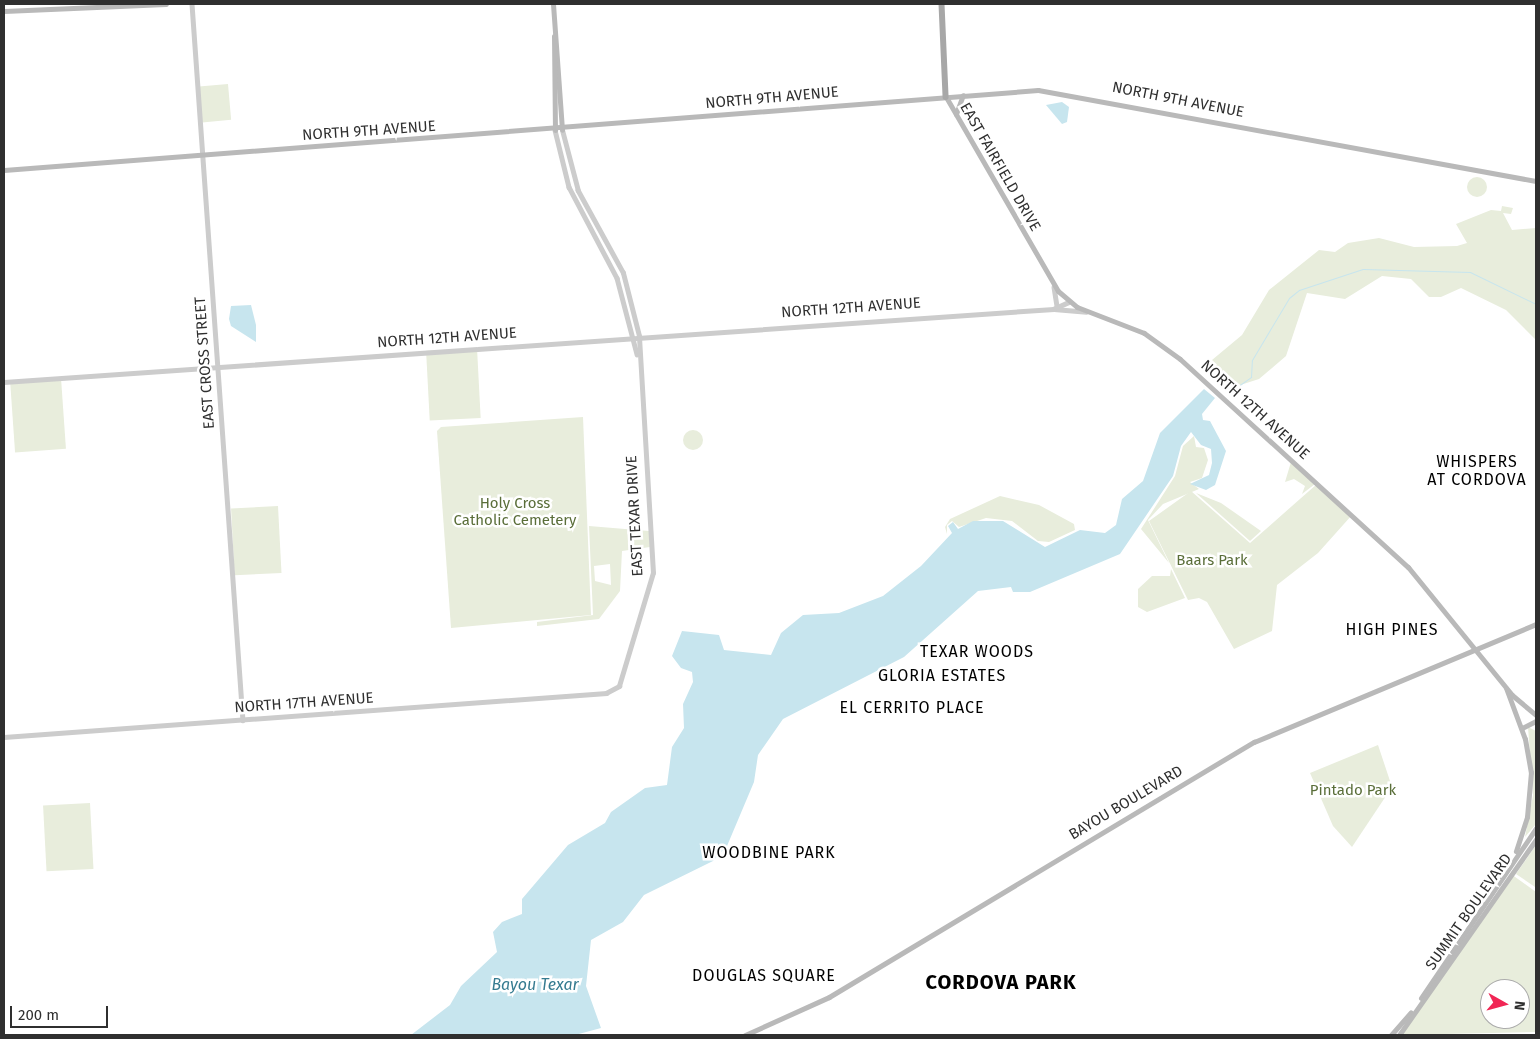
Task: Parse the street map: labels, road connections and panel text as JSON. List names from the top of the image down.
{
  "streets": {
    "main road": [
      "NORTH 9TH AVENUE",
      "EAST FAIRFIELD DRIVE",
      "NORTH 12TH AVENUE",
      "BAYOU BOULEVARD",
      "SUMMIT BOULEVARD"
    ],
    "street": ["EAST CROSS STREET", "EAST TEXAR DRIVE", "NORTH 17TH AVENUE"]
  },
  "crossings": [
    ["NORTH 9TH AVENUE", "EAST FAIRFIELD DRIVE"],
    ["NORTH 9TH AVENUE", "EAST CROSS STREET"],
    ["EAST FAIRFIELD DRIVE", "NORTH 12TH AVENUE"],
    ["NORTH 12TH AVENUE", "EAST CROSS STREET"],
    ["NORTH 12TH AVENUE", "BAYOU BOULEVARD"],
    ["NORTH 12TH AVENUE", "SUMMIT BOULEVARD"],
    ["EAST CROSS STREET", "NORTH 17TH AVENUE"],
    ["EAST TEXAR DRIVE", "NORTH 17TH AVENUE"]
  ],
  "districts": [
    "WHISPERS AT CORDOVA",
    "HIGH PINES",
    "TEXAR WOODS",
    "GLORIA ESTATES",
    "EL CERRITO PLACE",
    "WOODBINE PARK",
    "DOUGLAS SQUARE",
    "CORDOVA PARK"
  ],
  "water": ["Bayou Texar"],
  "parks": ["Holy Cross Catholic Cemetery", "Baars Park", "Pintado Park"],
  "scale_bar": "200 m",
  "north": "right"
}
